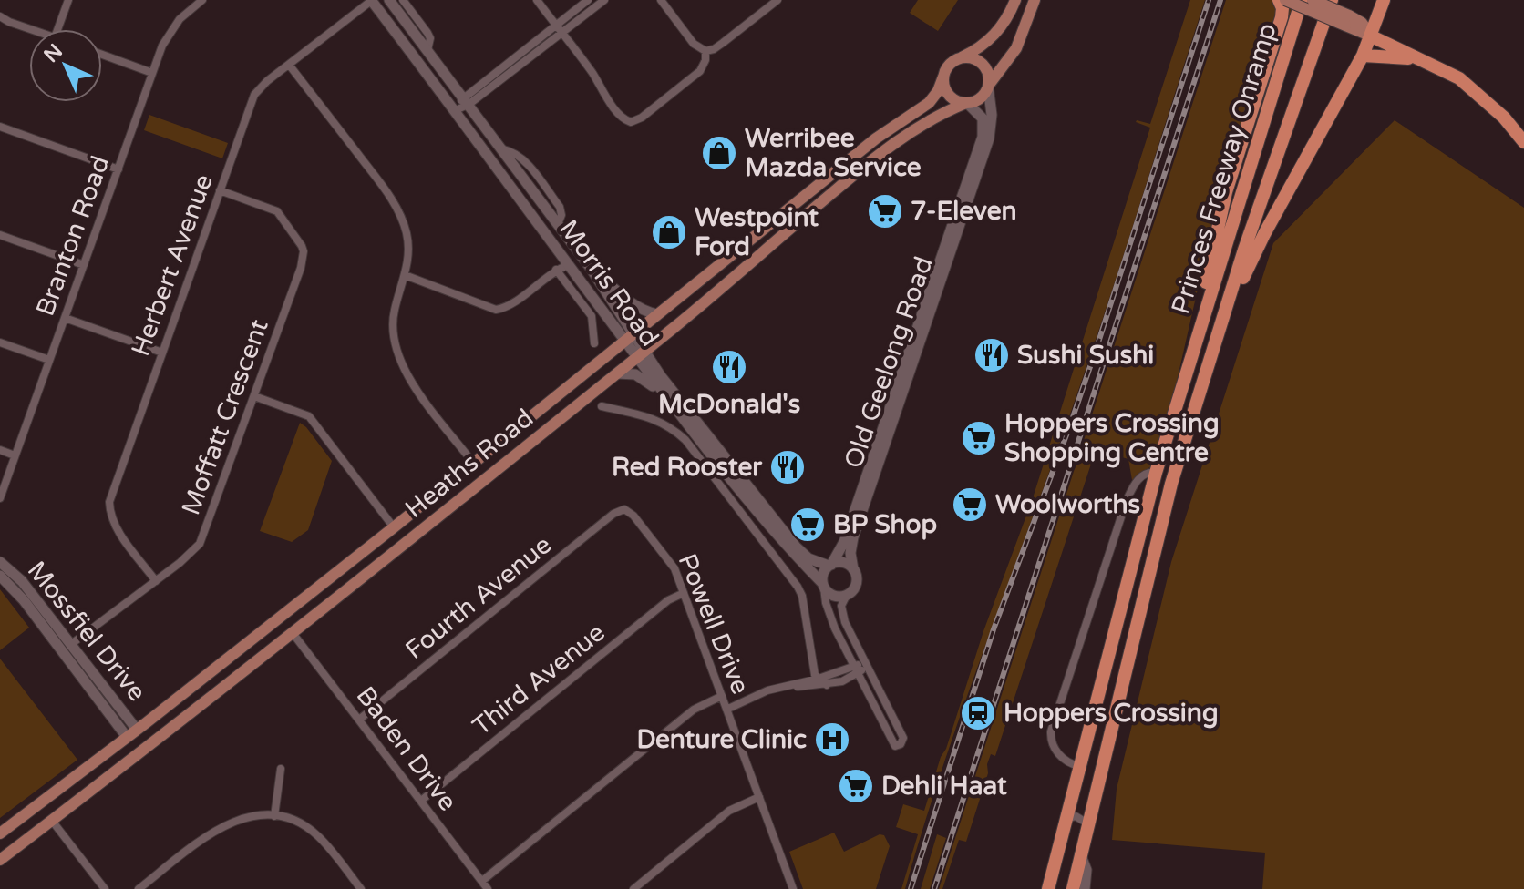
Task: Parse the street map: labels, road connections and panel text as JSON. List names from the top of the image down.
{
  "streets": {
    "highway": ["Princes Freeway Onramp"],
    "main road": ["Heaths Road"],
    "street": [
      "Branton Road",
      "Herbert Avenue",
      "Morris Road",
      "Old Geelong Road",
      "Moffatt Crescent",
      "Fourth Avenue",
      "Powell Drive",
      "Mossfiel Drive",
      "Third Avenue",
      "Baden Drive"
    ]
  },
  "crossings": [
    ["Herbert Avenue", "Morris Road"],
    ["Herbert Avenue", "Moffatt Crescent"],
    ["Morris Road", "Old Geelong Road"],
    ["Morris Road", "Heaths Road"],
    ["Old Geelong Road", "Heaths Road"],
    ["Moffatt Crescent", "Mossfiel Drive"],
    ["Heaths Road", "Mossfiel Drive"],
    ["Heaths Road", "Baden Drive"],
    ["Fourth Avenue", "Powell Drive"],
    ["Fourth Avenue", "Baden Drive"],
    ["Powell Drive", "Third Avenue"],
    ["Third Avenue", "Baden Drive"]
  ],
  "places": {
    "shop": ["Werribee Mazda Service", "Westpoint Ford"],
    "supermarket": [
      "7-Eleven",
      "Hoppers Crossing Shopping Centre",
      "Woolworths",
      "BP Shop",
      "Dehli Haat"
    ],
    "restaurant": ["Sushi Sushi", "McDonald's", "Red Rooster"],
    "station": ["Hoppers Crossing"],
    "hospital": ["Denture Clinic"]
  },
  "north": "top left"
}
